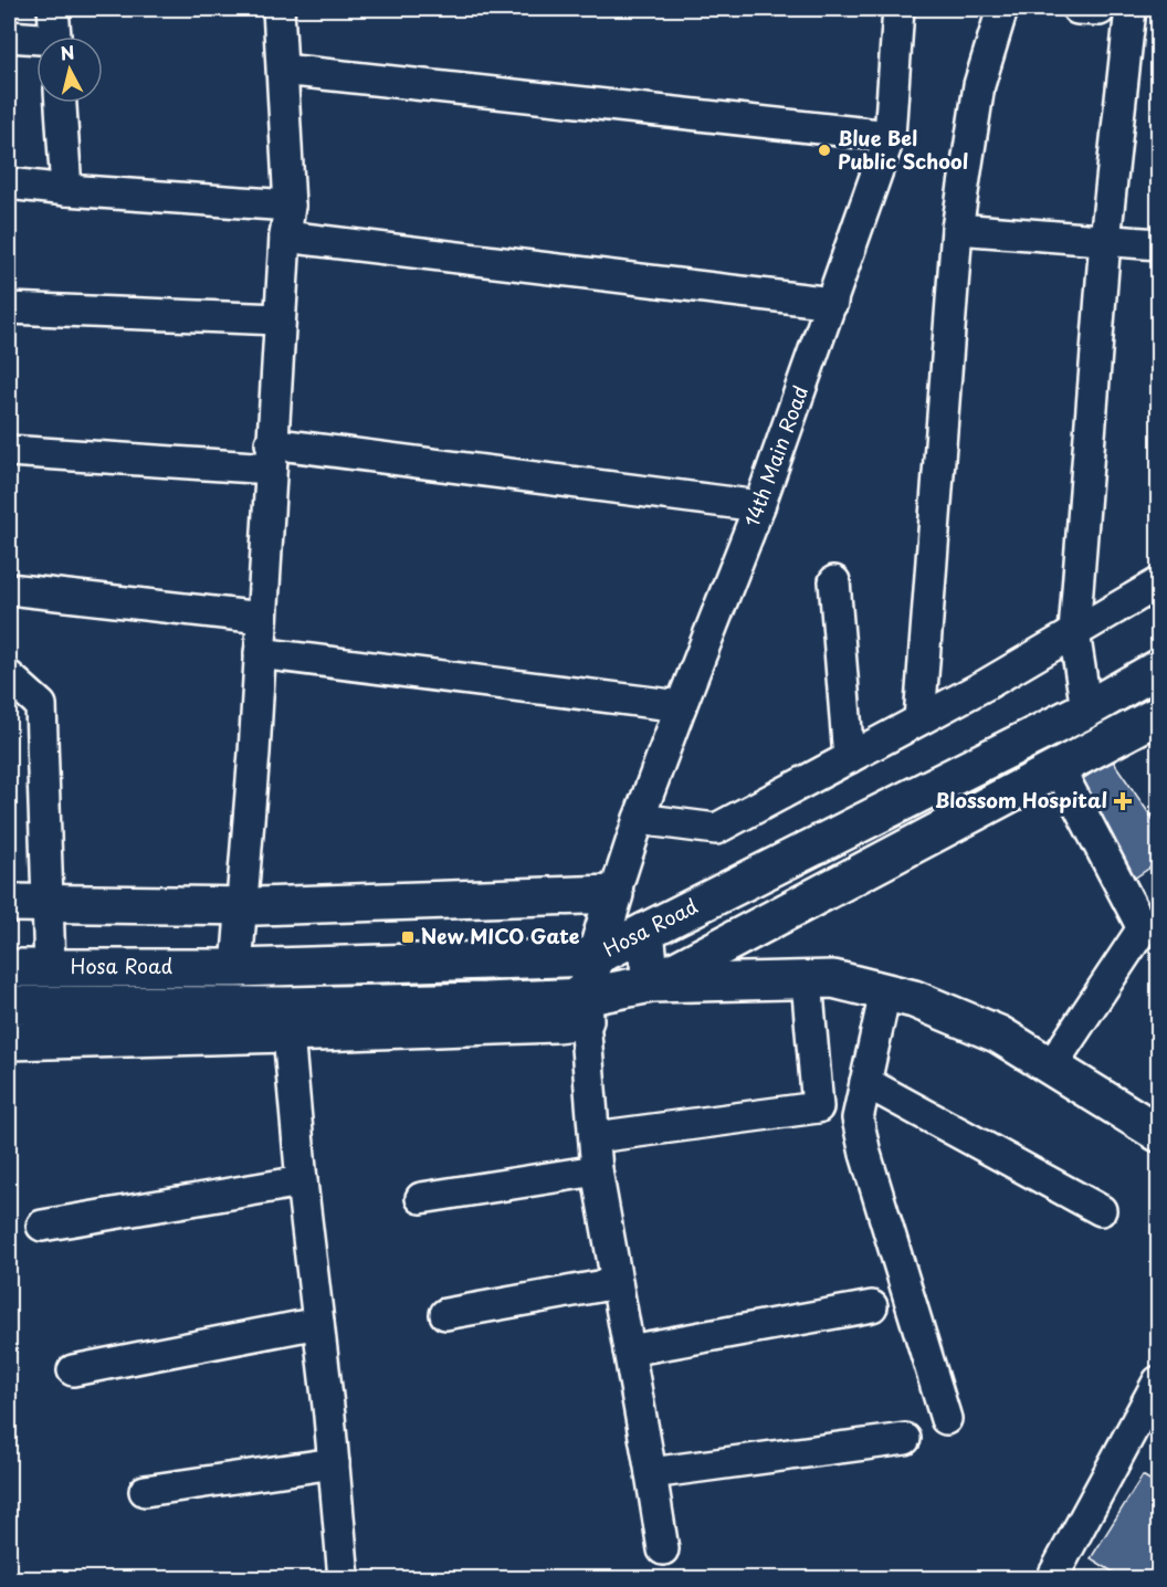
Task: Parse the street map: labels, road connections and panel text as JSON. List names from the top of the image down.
{
  "streets": {
    "main road": ["Hosa Road"],
    "street": ["14th Main Road"]
  },
  "places": {
    "other": ["Blue Bel Public School"],
    "health": ["Blossom Hospital"],
    "transit": ["New MICO Gate"]
  },
  "north": "top"
}
